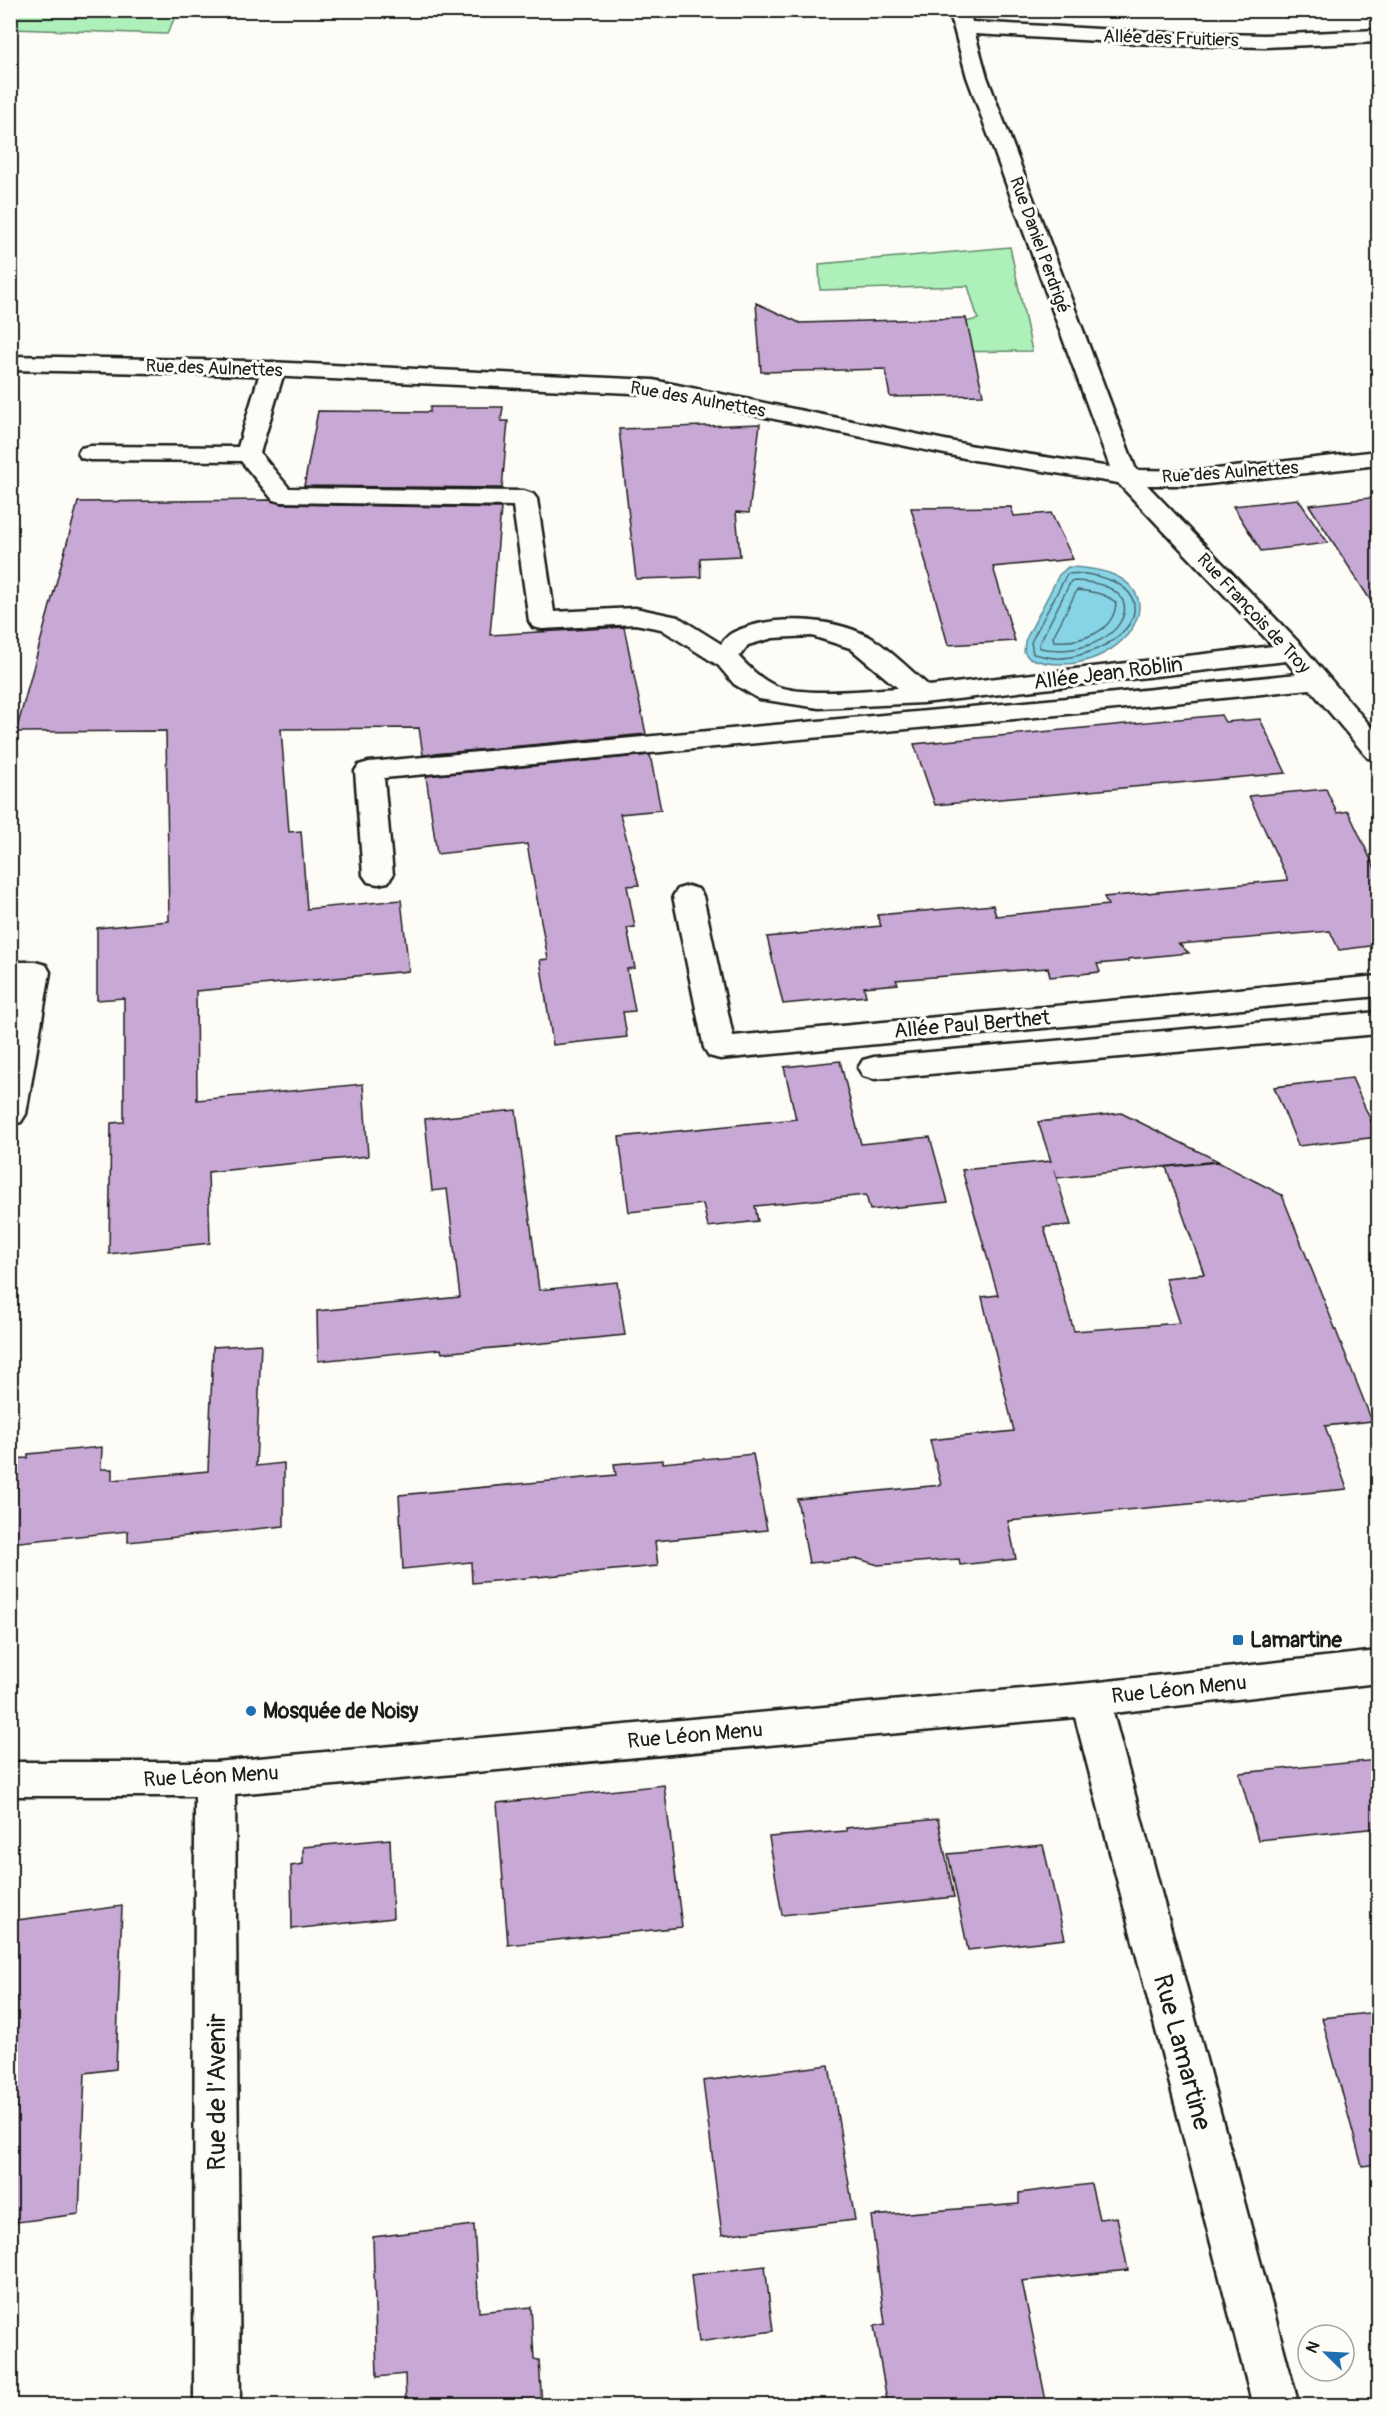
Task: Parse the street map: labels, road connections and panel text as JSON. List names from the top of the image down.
{
  "streets": {
    "street": [
      "Allée des Fruitiers",
      "Rue Daniel Perdrigé",
      "Rue des Aulnettes",
      "Rue François de Troy",
      "Allée Jean Roblin",
      "Allée Paul Berthet",
      "Rue Léon Menu",
      "Rue Lamartine",
      "Rue de l'Avenir"
    ]
  },
  "crossings": [
    ["Allée des Fruitiers", "Rue Daniel Perdrigé"],
    ["Rue Daniel Perdrigé", "Rue des Aulnettes"],
    ["Rue Daniel Perdrigé", "Rue François de Troy"],
    ["Rue des Aulnettes", "Rue François de Troy"],
    ["Rue François de Troy", "Allée Jean Roblin"],
    ["Rue Léon Menu", "Rue Lamartine"],
    ["Rue Léon Menu", "Rue de l'Avenir"]
  ],
  "places": {
    "transit": ["Lamartine"],
    "other": ["Mosquée de Noisy"]
  },
  "north": "top left"
}
